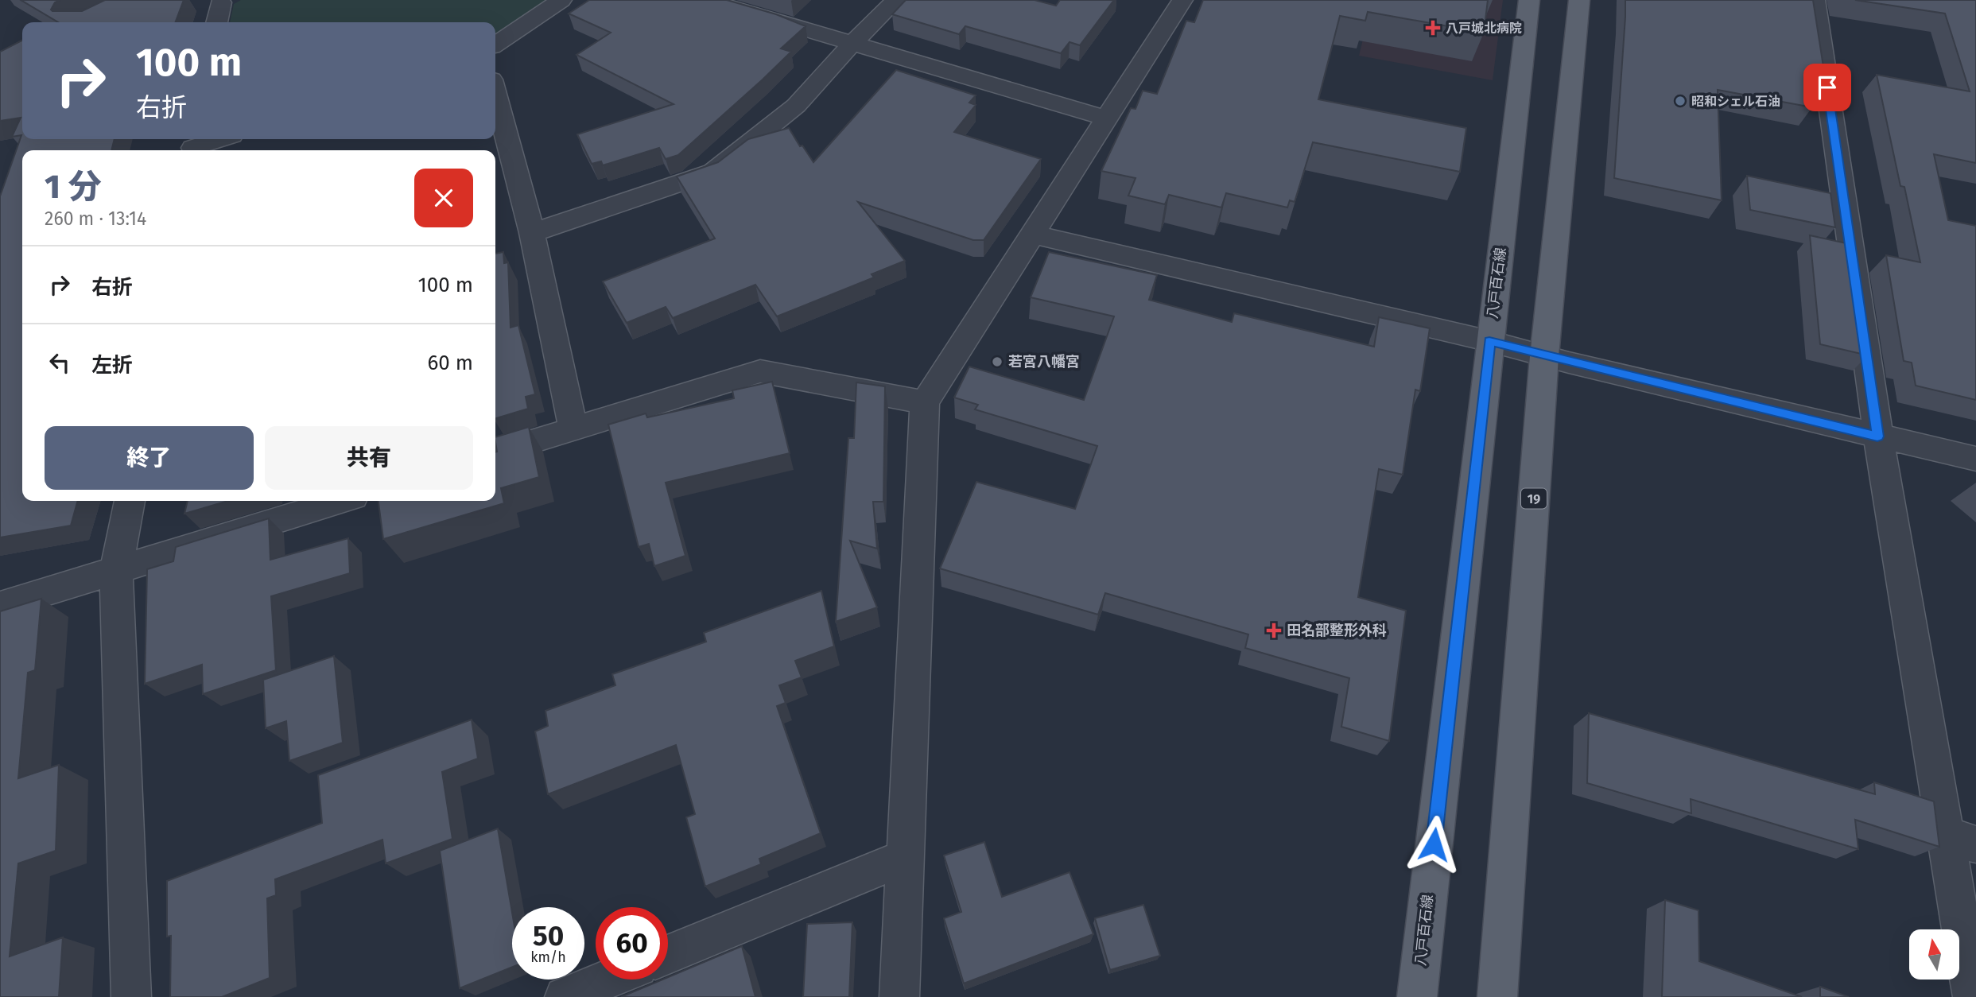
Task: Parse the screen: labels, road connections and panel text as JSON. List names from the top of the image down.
{
  "streets": {
    "main road": ["八戸百石線", "19"]
  },
  "places": {
    "health": ["八戸城北病院", "田名部整形外科"],
    "other": ["昭和シェル石油", "若宮八幡宮"]
  },
  "north": "top",
  "page": {
    "turn": ["100 m", "右折"],
    "heading": ["1 分", "260 m · 13:14"],
    "list": [
      {
        "name": "右折",
        "value": "100 m"
      },
      {
        "name": "左折",
        "value": "60 m"
      }
    ],
    "buttons": ["終了", "共有"],
    "speed": "50 km/h",
    "limit": "60"
  }
}
